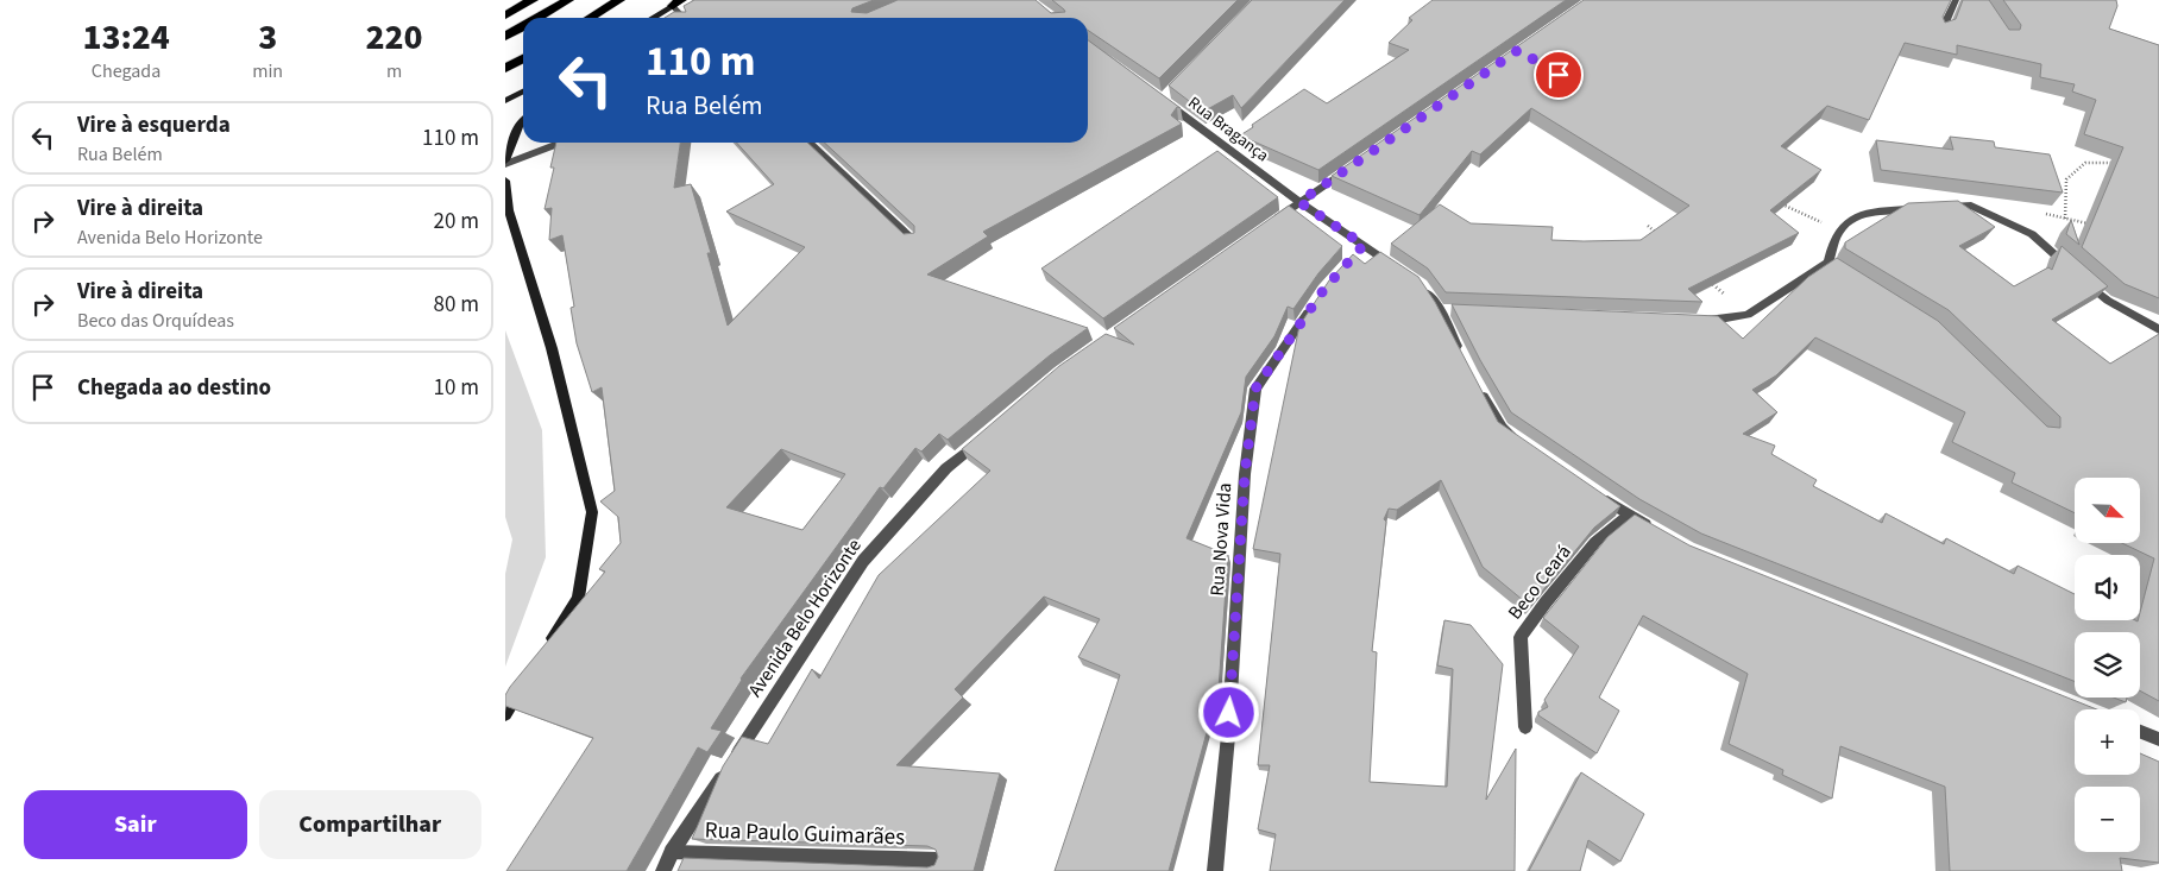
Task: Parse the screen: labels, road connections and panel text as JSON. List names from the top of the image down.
{
  "streets": {
    "street": [
      "Rua Bragança",
      "Rua Nova Vida",
      "Beco Ceará",
      "Avenida Belo Horizonte",
      "Rua Paulo Guimarães"
    ]
  },
  "crossings": [
    ["Avenida Belo Horizonte", "Rua Paulo Guimarães"]
  ],
  "north": "bottom right",
  "page": {
    "eta": [
      "13:24",
      "Chegada",
      "3",
      "min",
      "220",
      "m"
    ],
    "turn": ["110 m", "Rua Belém"],
    "list": [
      {
        "name": "Vire à esquerda",
        "note": "Rua Belém",
        "value": "110 m"
      },
      {
        "name": "Vire à direita",
        "note": "Avenida Belo Horizonte",
        "value": "20 m"
      },
      {
        "name": "Vire à direita",
        "note": "Beco das Orquídeas",
        "value": "80 m"
      },
      {
        "name": "Chegada ao destino",
        "value": "10 m"
      }
    ],
    "map_buttons": ["+", "−"],
    "buttons": ["Sair", "Compartilhar"]
  }
}
